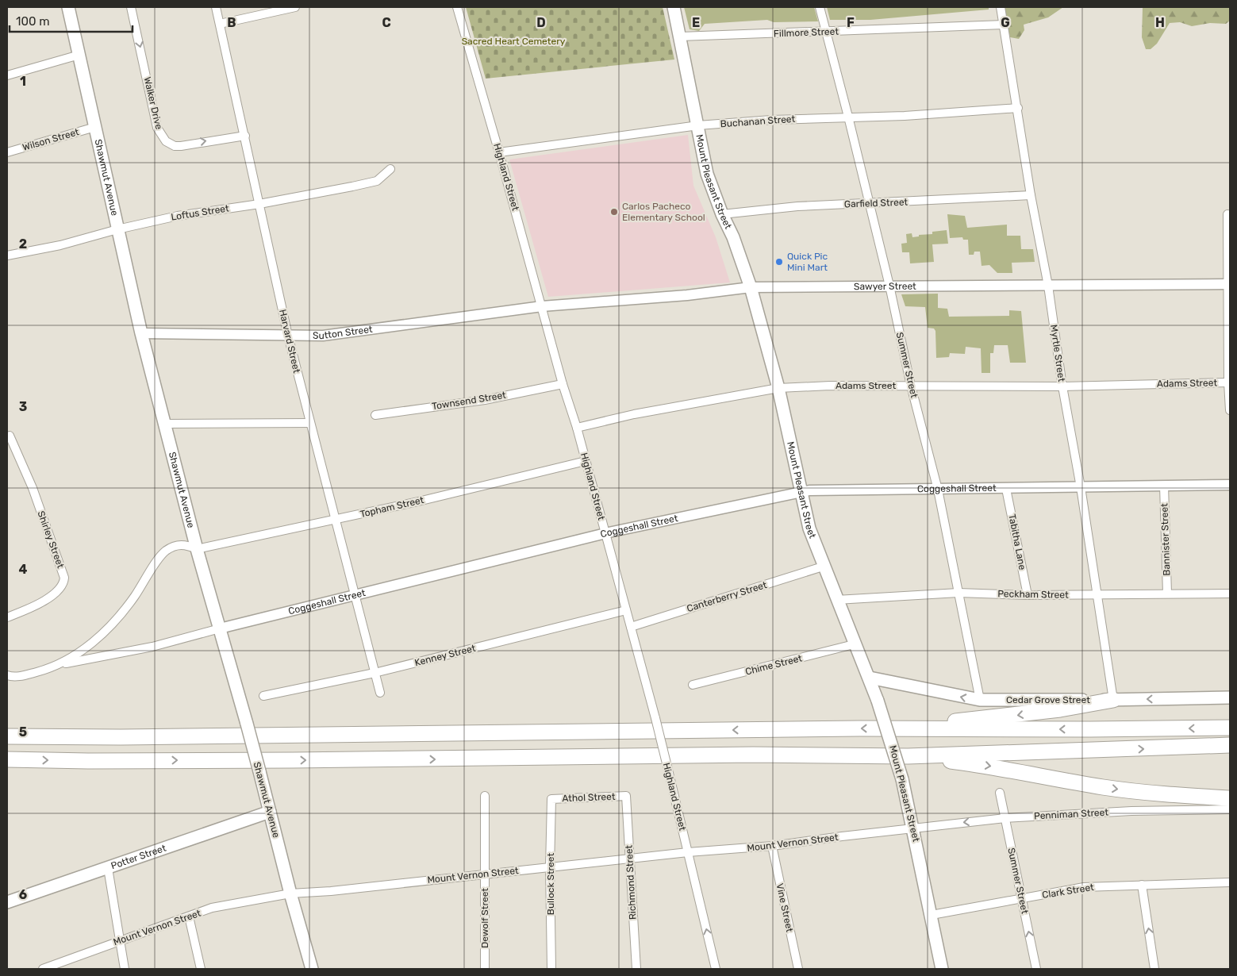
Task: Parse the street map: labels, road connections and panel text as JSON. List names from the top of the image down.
{
  "streets": {
    "main road": [
      "Shawmut Avenue",
      "Mount Pleasant Street",
      "Cedar Grove Street",
      "Potter Street"
    ],
    "street": [
      "Fillmore Street",
      "Walker Drive",
      "Buchanan Street",
      "Wilson Street",
      "Highland Street",
      "Garfield Street",
      "Loftus Street",
      "Sawyer Street",
      "Sutton Street",
      "Harvard Street",
      "Myrtle Street",
      "Summer Street",
      "Adams Street",
      "Townsend Street",
      "Coggeshall Street",
      "Topham Street",
      "Shirley Street",
      "Bannister Street",
      "Tabitha Lane",
      "Peckham Street",
      "Canterberry Street",
      "Kenney Street",
      "Chime Street",
      "Athol Street",
      "Penniman Street",
      "Mount Vernon Street",
      "Richmond Street",
      "Bullock Street",
      "Clark Street",
      "Vine Street",
      "Dewolf Street"
    ]
  },
  "crossings": [
    ["Fillmore Street", "Mount Pleasant Street"],
    ["Fillmore Street", "Myrtle Street"],
    ["Fillmore Street", "Summer Street"],
    ["Walker Drive", "Harvard Street"],
    ["Buchanan Street", "Highland Street"],
    ["Buchanan Street", "Mount Pleasant Street"],
    ["Buchanan Street", "Myrtle Street"],
    ["Buchanan Street", "Summer Street"],
    ["Wilson Street", "Shawmut Avenue"],
    ["Highland Street", "Sawyer Street"],
    ["Highland Street", "Sutton Street"],
    ["Highland Street", "Adams Street"],
    ["Highland Street", "Townsend Street"],
    ["Highland Street", "Coggeshall Street"],
    ["Highland Street", "Topham Street"],
    ["Highland Street", "Canterberry Street"],
    ["Highland Street", "Kenney Street"],
    ["Highland Street", "Mount Vernon Street"],
    ["Shawmut Avenue", "Loftus Street"],
    ["Shawmut Avenue", "Sutton Street"],
    ["Shawmut Avenue", "Coggeshall Street"],
    ["Shawmut Avenue", "Topham Street"],
    ["Shawmut Avenue", "Mount Vernon Street"],
    ["Shawmut Avenue", "Potter Street"],
    ["Mount Pleasant Street", "Garfield Street"],
    ["Mount Pleasant Street", "Sawyer Street"],
    ["Mount Pleasant Street", "Adams Street"],
    ["Mount Pleasant Street", "Coggeshall Street"],
    ["Mount Pleasant Street", "Peckham Street"],
    ["Mount Pleasant Street", "Canterberry Street"],
    ["Mount Pleasant Street", "Chime Street"],
    ["Mount Pleasant Street", "Cedar Grove Street"],
    ["Mount Pleasant Street", "Penniman Street"],
    ["Mount Pleasant Street", "Mount Vernon Street"],
    ["Mount Pleasant Street", "Clark Street"],
    ["Garfield Street", "Myrtle Street"],
    ["Garfield Street", "Summer Street"],
    ["Loftus Street", "Harvard Street"],
    ["Sawyer Street", "Sutton Street"],
    ["Sawyer Street", "Myrtle Street"],
    ["Sawyer Street", "Summer Street"],
    ["Sutton Street", "Harvard Street"],
    ["Harvard Street", "Coggeshall Street"],
    ["Harvard Street", "Topham Street"],
    ["Harvard Street", "Kenney Street"],
    ["Myrtle Street", "Adams Street"],
    ["Myrtle Street", "Coggeshall Street"],
    ["Myrtle Street", "Peckham Street"],
    ["Myrtle Street", "Cedar Grove Street"],
    ["Summer Street", "Adams Street"],
    ["Summer Street", "Coggeshall Street"],
    ["Summer Street", "Peckham Street"],
    ["Summer Street", "Cedar Grove Street"],
    ["Summer Street", "Penniman Street"],
    ["Summer Street", "Clark Street"],
    ["Coggeshall Street", "Bannister Street"],
    ["Coggeshall Street", "Tabitha Lane"],
    ["Bannister Street", "Peckham Street"],
    ["Tabitha Lane", "Peckham Street"],
    ["Athol Street", "Richmond Street"],
    ["Athol Street", "Bullock Street"],
    ["Penniman Street", "Mount Vernon Street"],
    ["Mount Vernon Street", "Richmond Street"],
    ["Mount Vernon Street", "Bullock Street"],
    ["Mount Vernon Street", "Vine Street"],
    ["Mount Vernon Street", "Dewolf Street"]
  ],
  "one_way": ["Cedar Grove Street"],
  "parks": ["Sacred Heart Cemetery"],
  "places": ["Carlos Pacheco Elementary School", "Quick Pic Mini Mart"],
  "scale_bar": "100 m",
  "grid": {
    "columns": [
      "B",
      "C",
      "D",
      "E",
      "F",
      "G",
      "H"
    ],
    "rows": [
      "1",
      "2",
      "3",
      "4",
      "5",
      "6"
    ]
  }
}
